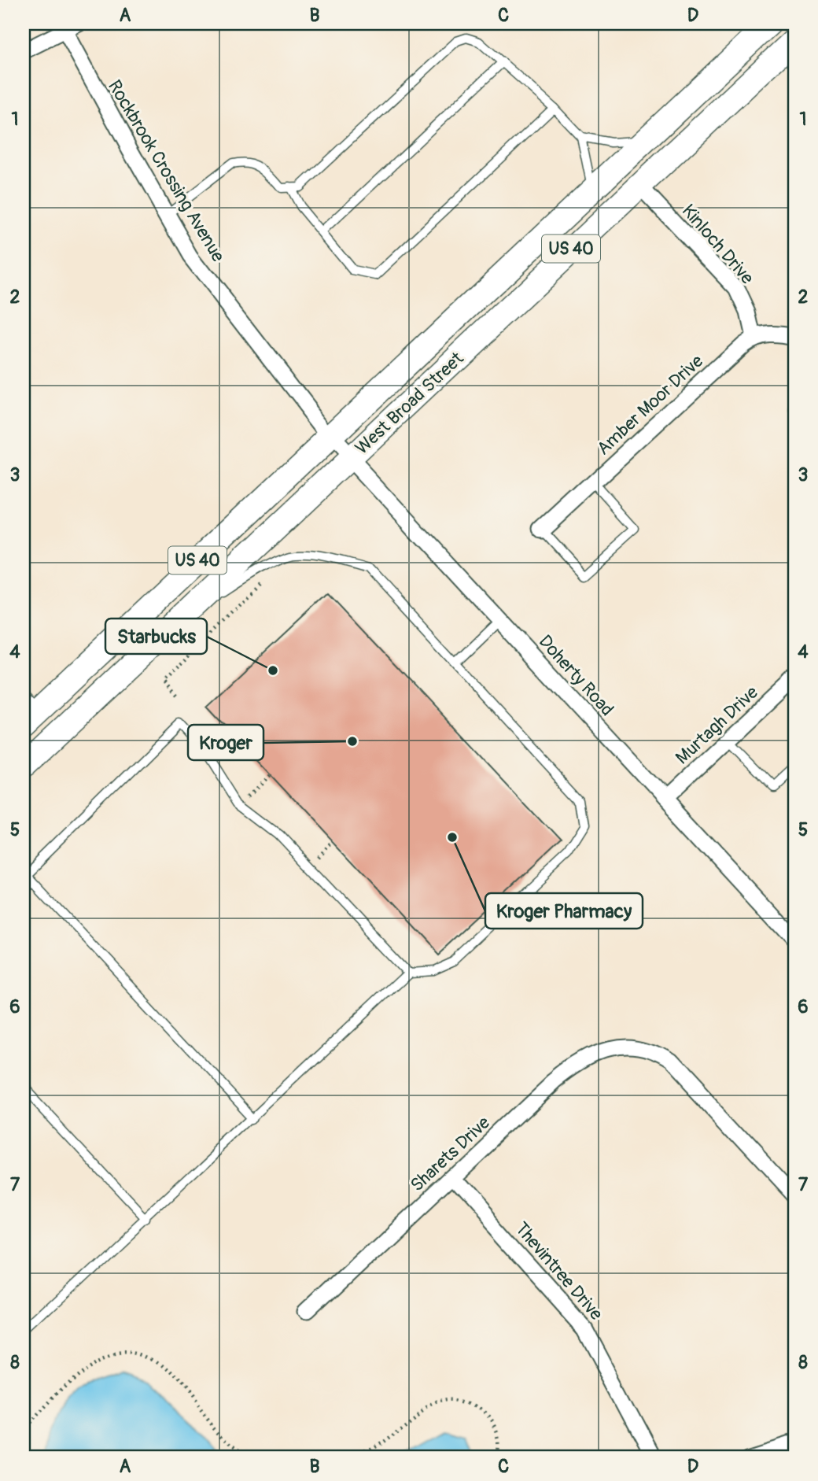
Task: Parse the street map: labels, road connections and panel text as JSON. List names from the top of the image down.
{
  "streets": {
    "main road": ["US 40", "West Broad Street"],
    "street": [
      "Rockbrook Crossing Avenue",
      "Kinloch Drive",
      "Amber Moor Drive",
      "Doherty Road",
      "Murtagh Drive",
      "Sharets Drive",
      "Thevintree Drive"
    ]
  },
  "crossings": [
    ["Rockbrook Crossing Avenue", "West Broad Street"],
    ["Rockbrook Crossing Avenue", "Doherty Road"],
    ["Kinloch Drive", "West Broad Street"],
    ["Kinloch Drive", "Amber Moor Drive"],
    ["West Broad Street", "Doherty Road"],
    ["Doherty Road", "Murtagh Drive"],
    ["Sharets Drive", "Thevintree Drive"]
  ],
  "places": ["Starbucks", "Kroger", "Kroger Pharmacy"],
  "grid": {
    "columns": [
      "A",
      "B",
      "C",
      "D"
    ],
    "rows": [
      "1",
      "2",
      "3",
      "4",
      "5",
      "6",
      "7",
      "8"
    ]
  }
}
